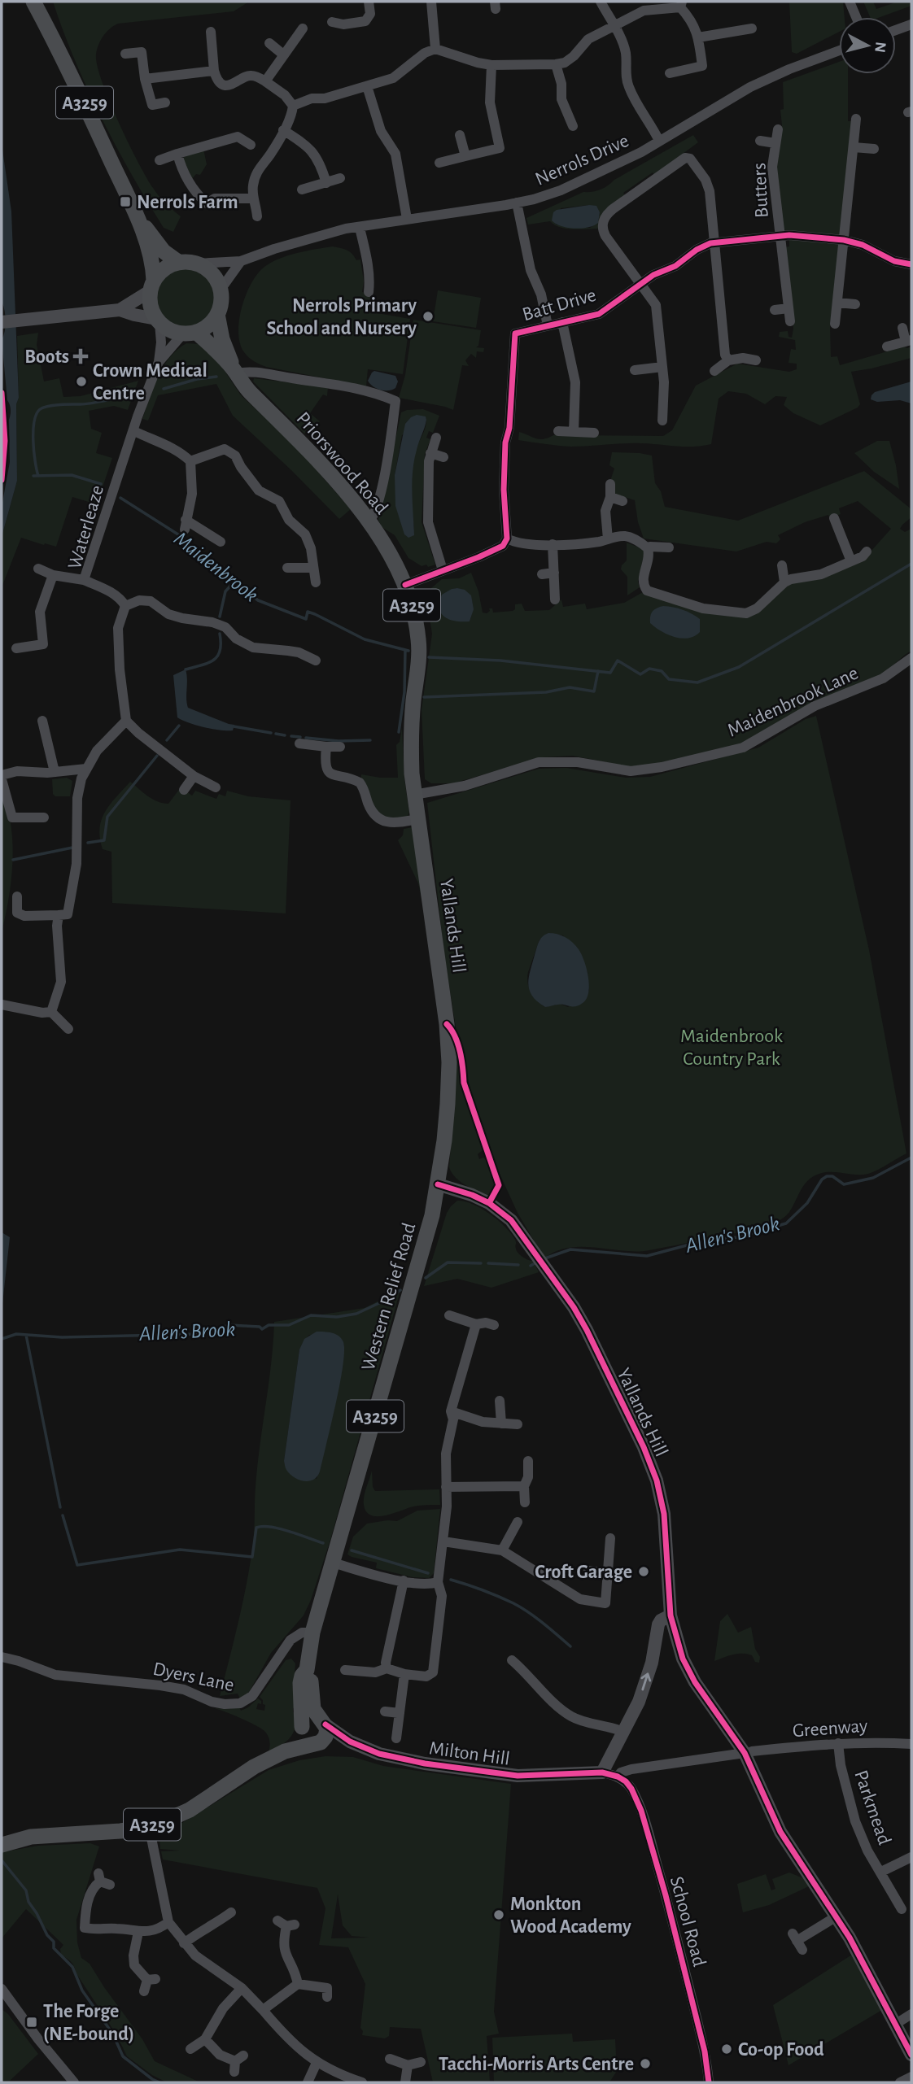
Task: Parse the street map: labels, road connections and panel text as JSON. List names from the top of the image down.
{
  "streets": {
    "main road": [
      "A3259",
      "Priorswood Road",
      "Yallands Hill",
      "Western Relief Road",
      "Milton Hill"
    ],
    "street": [
      "Nerrols Drive",
      "Butters",
      "Batt Drive",
      "Waterleaze",
      "Maidenbrook Lane",
      "Dyers Lane",
      "Greenway",
      "Parkmead",
      "School Road"
    ]
  },
  "crossings": [
    ["A3259", "Nerrols Drive"],
    ["A3259", "Priorswood Road"],
    ["A3259", "Waterleaze"],
    ["A3259", "Western Relief Road"],
    ["A3259", "Milton Hill"],
    ["Nerrols Drive", "Priorswood Road"],
    ["Nerrols Drive", "Waterleaze"],
    ["Butters", "Batt Drive"],
    ["Priorswood Road", "Waterleaze"],
    ["Priorswood Road", "Maidenbrook Lane"],
    ["Priorswood Road", "Yallands Hill"],
    ["Maidenbrook Lane", "Yallands Hill"],
    ["Yallands Hill", "Western Relief Road"],
    ["Yallands Hill", "Greenway"],
    ["Western Relief Road", "Dyers Lane"],
    ["Western Relief Road", "Milton Hill"],
    ["Greenway", "Parkmead"],
    ["Milton Hill", "School Road"]
  ],
  "water": ["Maidenbrook", "Allen's Brook"],
  "parks": ["Maidenbrook Country Park"],
  "places": {
    "transit": ["Nerrols Farm", "The Forge (NE-bound)"],
    "other": [
      "Nerrols Primary School and Nursery",
      "Crown Medical Centre",
      "Croft Garage",
      "Monkton Wood Academy",
      "Co-op Food",
      "Tacchi-Morris Arts Centre"
    ],
    "health": ["Boots"]
  },
  "north": "right"
}
